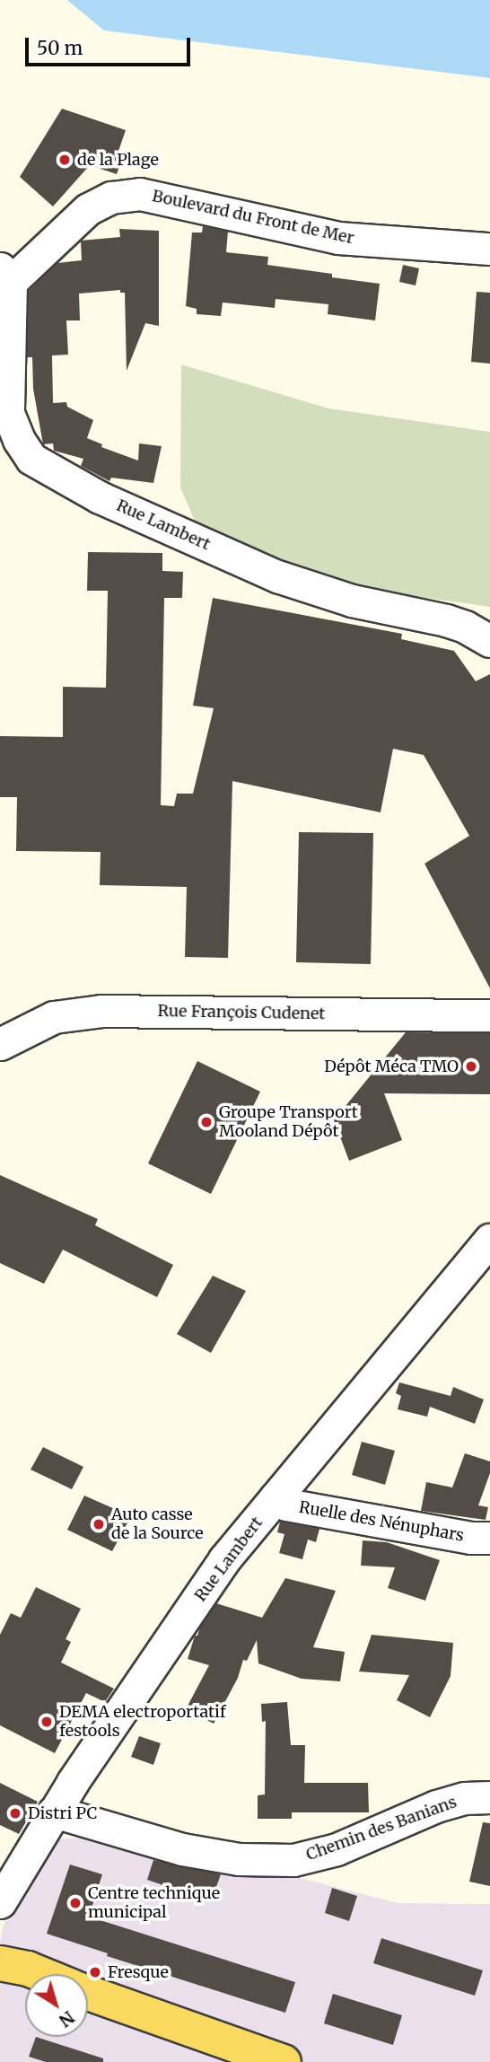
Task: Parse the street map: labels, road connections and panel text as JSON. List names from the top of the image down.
{
  "streets": {
    "street": [
      "Boulevard du Front de Mer",
      "Rue Lambert",
      "Rue François Cudenet",
      "Ruelle des Nénuphars",
      "Chemin des Banians"
    ]
  },
  "crossings": [
    ["Boulevard du Front de Mer", "Rue Lambert"],
    ["Rue Lambert", "Ruelle des Nénuphars"],
    ["Rue Lambert", "Chemin des Banians"]
  ],
  "places": [
    "de la Plage",
    "Dépôt Méca TMO",
    "Groupe Transport Mooland Dépôt",
    "Auto casse de la Source",
    "DEMA electroportatif festools",
    "Distri PC",
    "Centre technique municipal",
    "Fresque"
  ],
  "scale_bar": "50 m",
  "north": "bottom right"
}
